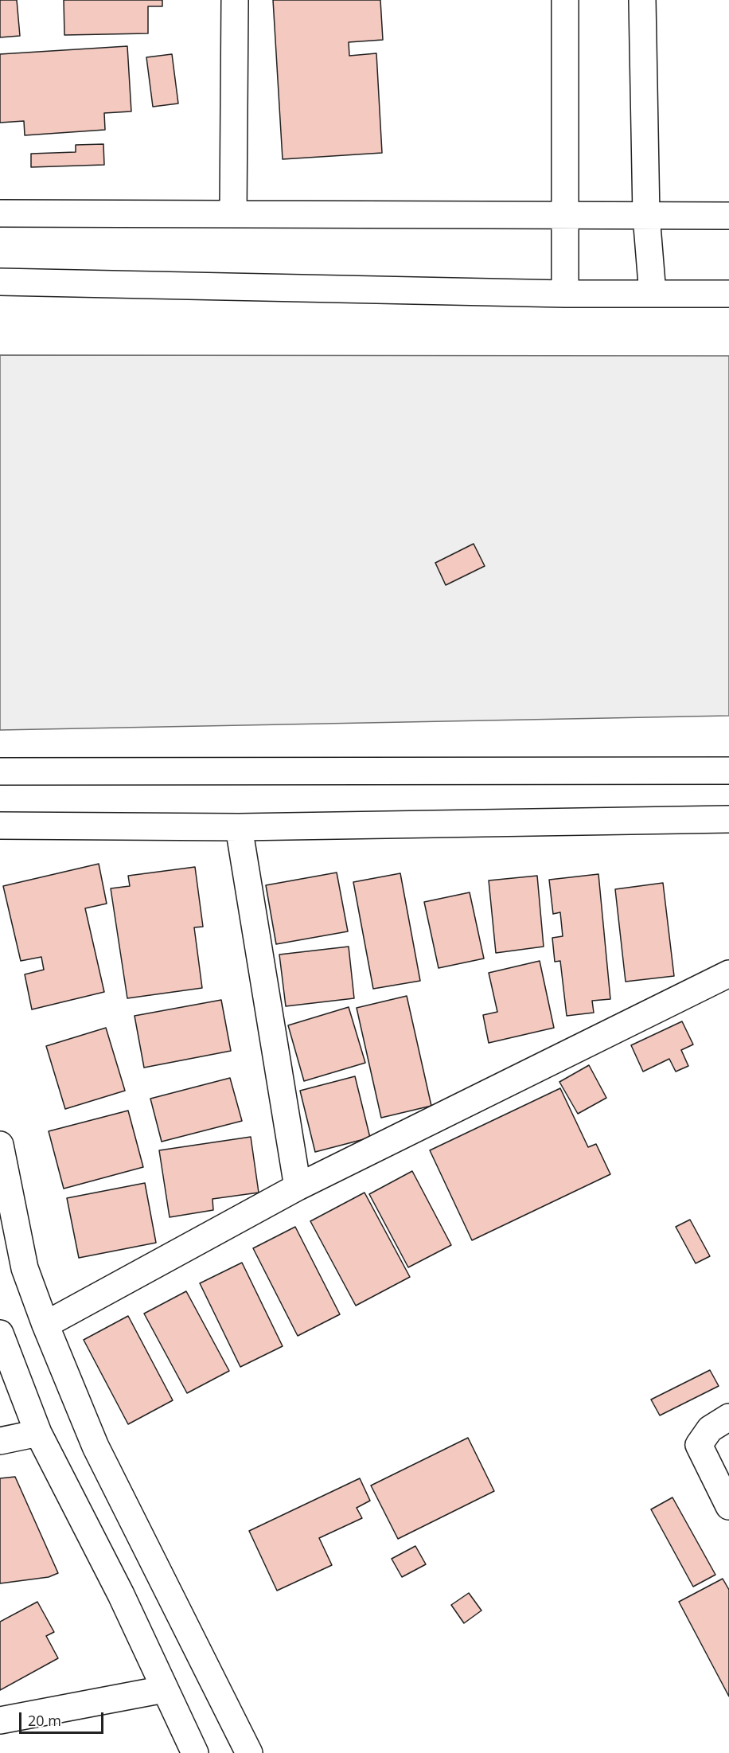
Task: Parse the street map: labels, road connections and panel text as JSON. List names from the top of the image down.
{
  "scale_bar": "20 m"
}
